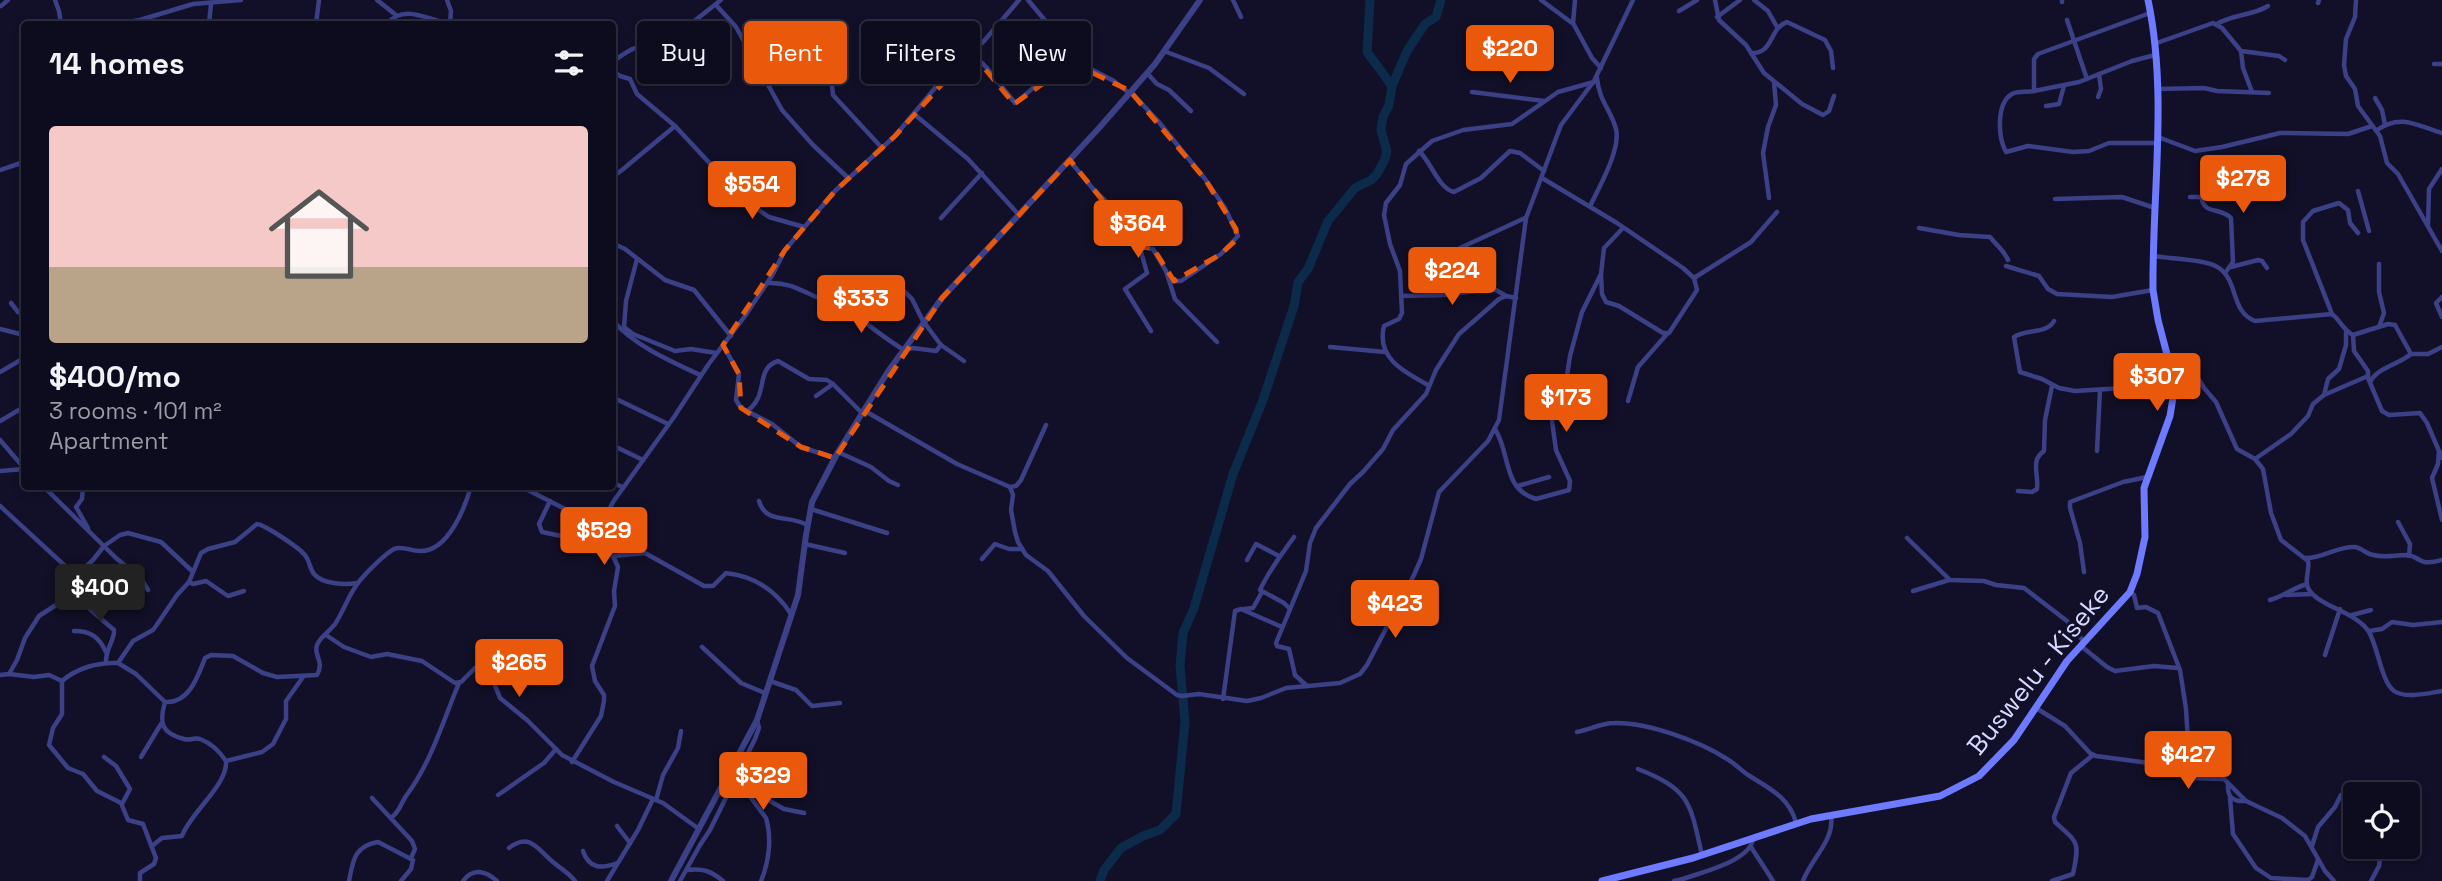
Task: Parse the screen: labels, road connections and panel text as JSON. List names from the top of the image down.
{
  "streets": {
    "main road": ["Buswelu - Kiseke"]
  },
  "page": {
    "chip": [
      "Buy",
      "Rent",
      "Filters",
      "New"
    ],
    "heading": "14 homes",
    "price": [
      "$220",
      "$278",
      "$554",
      "$364",
      "$224",
      "$333",
      "$307",
      "$173",
      "$529",
      "$400",
      "$423",
      "$265",
      "$427",
      "$329"
    ],
    "list": [
      {
        "name": "$400/mo",
        "note": "3 rooms · 101 m² · Apartment"
      }
    ]
  }
}
